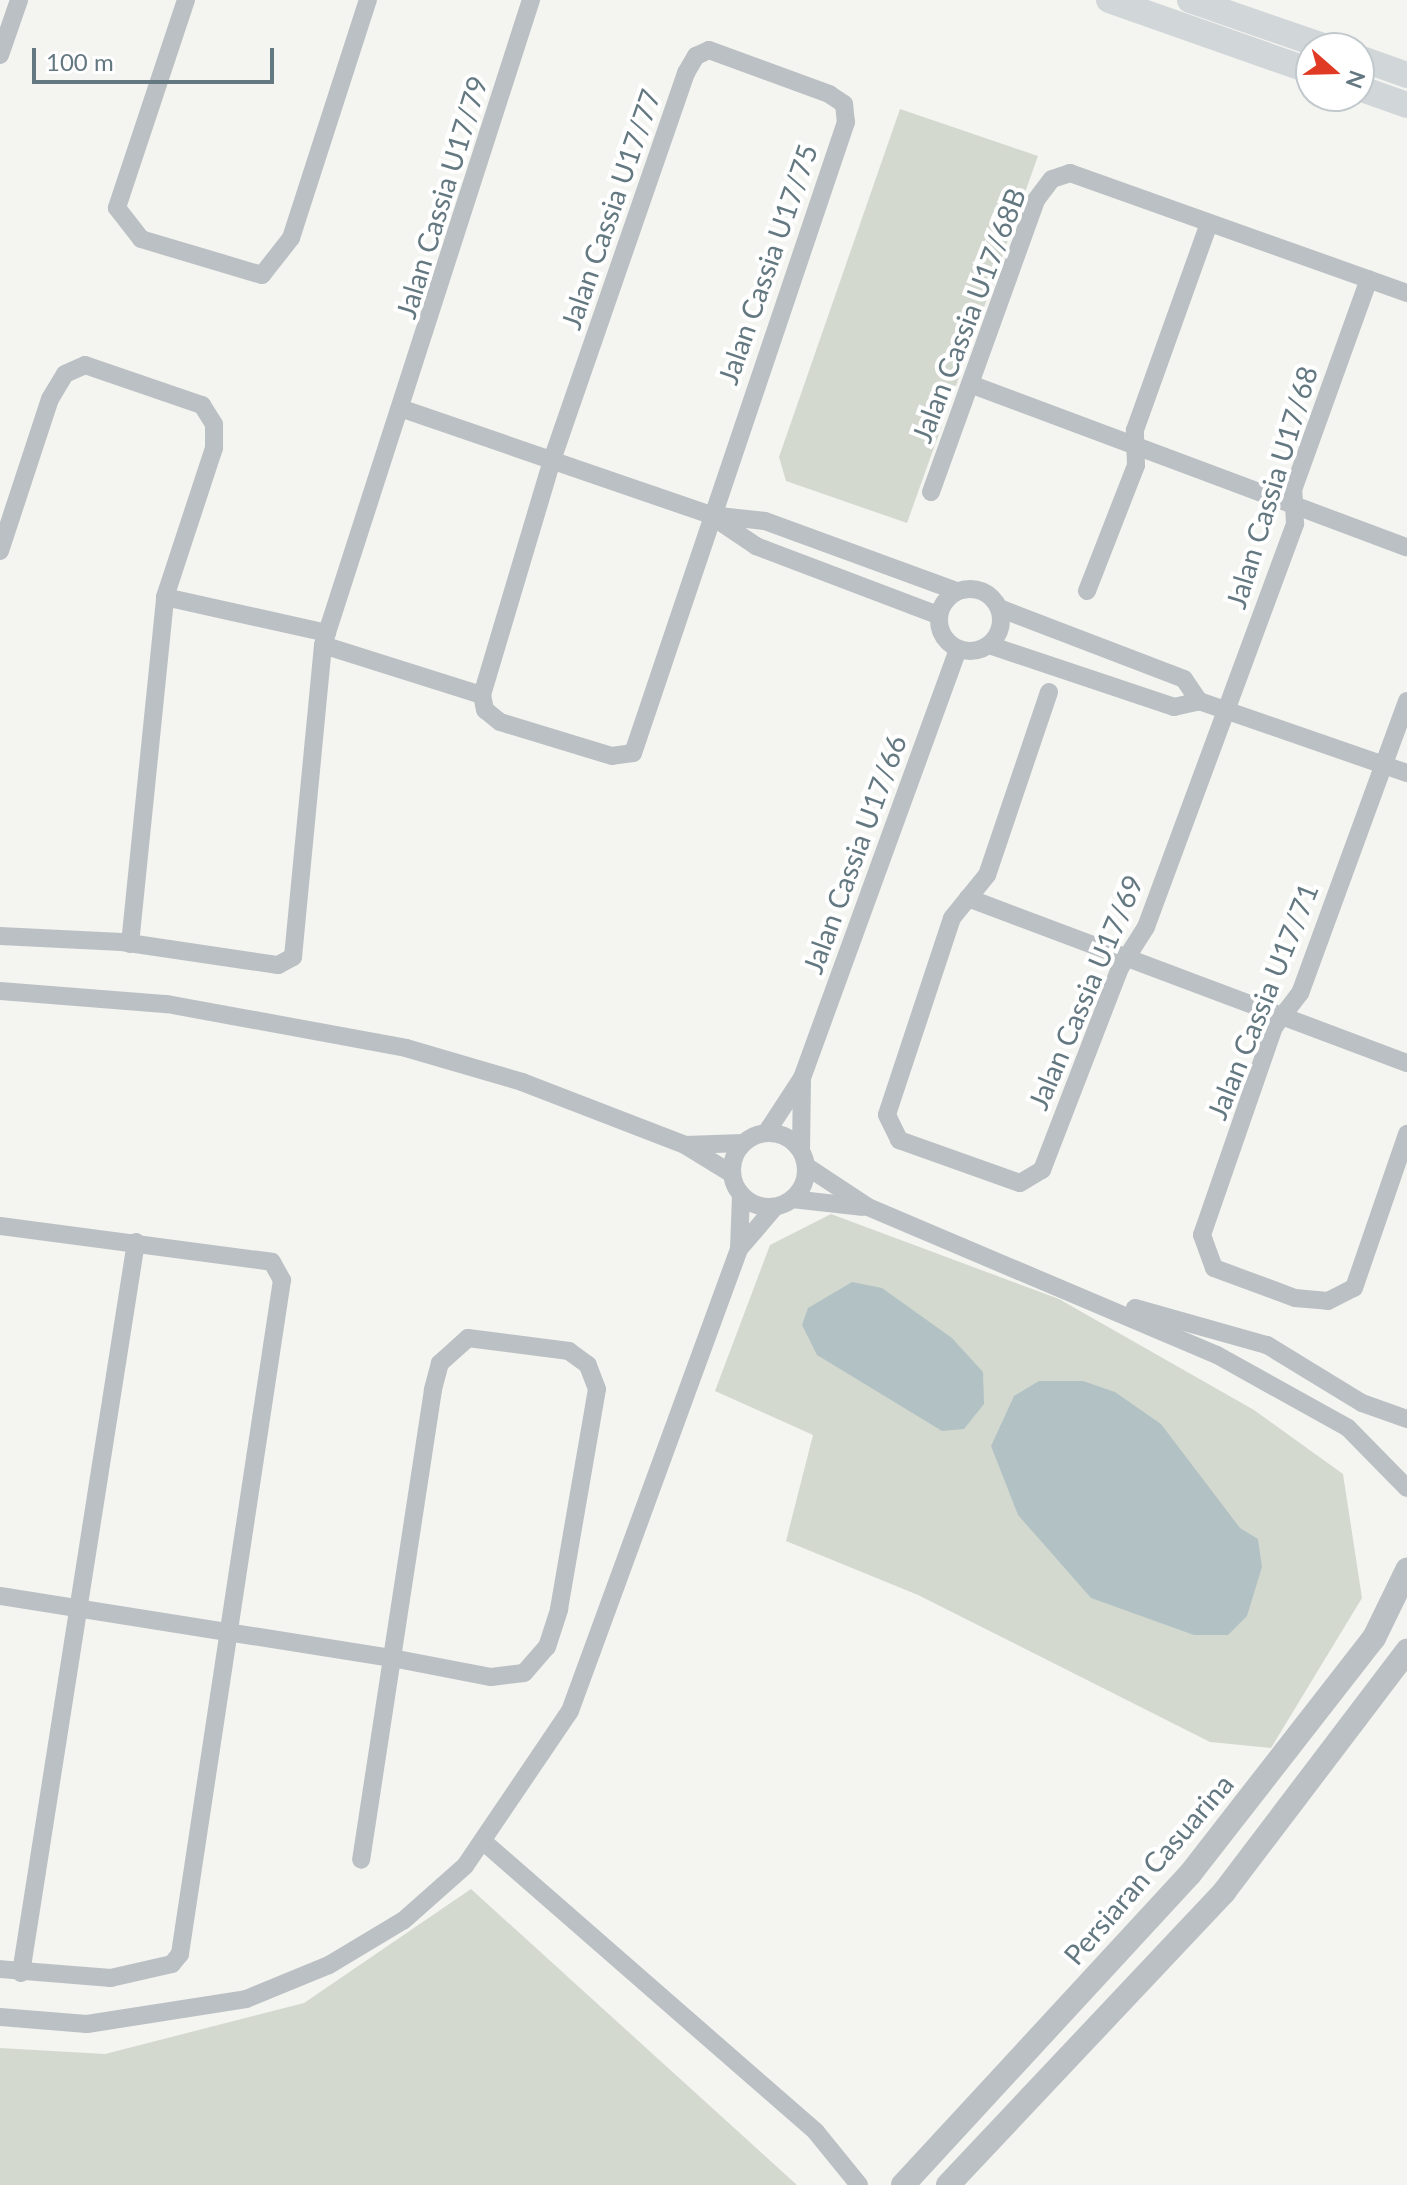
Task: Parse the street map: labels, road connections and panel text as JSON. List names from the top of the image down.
{
  "streets": {
    "street": [
      "Jalan Cassia U17/79",
      "Jalan Cassia U17/77",
      "Jalan Cassia U17/75",
      "Jalan Cassia U17/68B",
      "Jalan Cassia U17/68",
      "Jalan Cassia U17/66",
      "Jalan Cassia U17/69",
      "Jalan Cassia U17/71",
      "Persiaran Casuarina"
    ]
  },
  "crossings": [
    ["Jalan Cassia U17/77", "Jalan Cassia U17/75"],
    ["Jalan Cassia U17/68B", "Jalan Cassia U17/68"],
    ["Jalan Cassia U17/68", "Jalan Cassia U17/69"]
  ],
  "scale_bar": "100 m",
  "north": "right"
}
